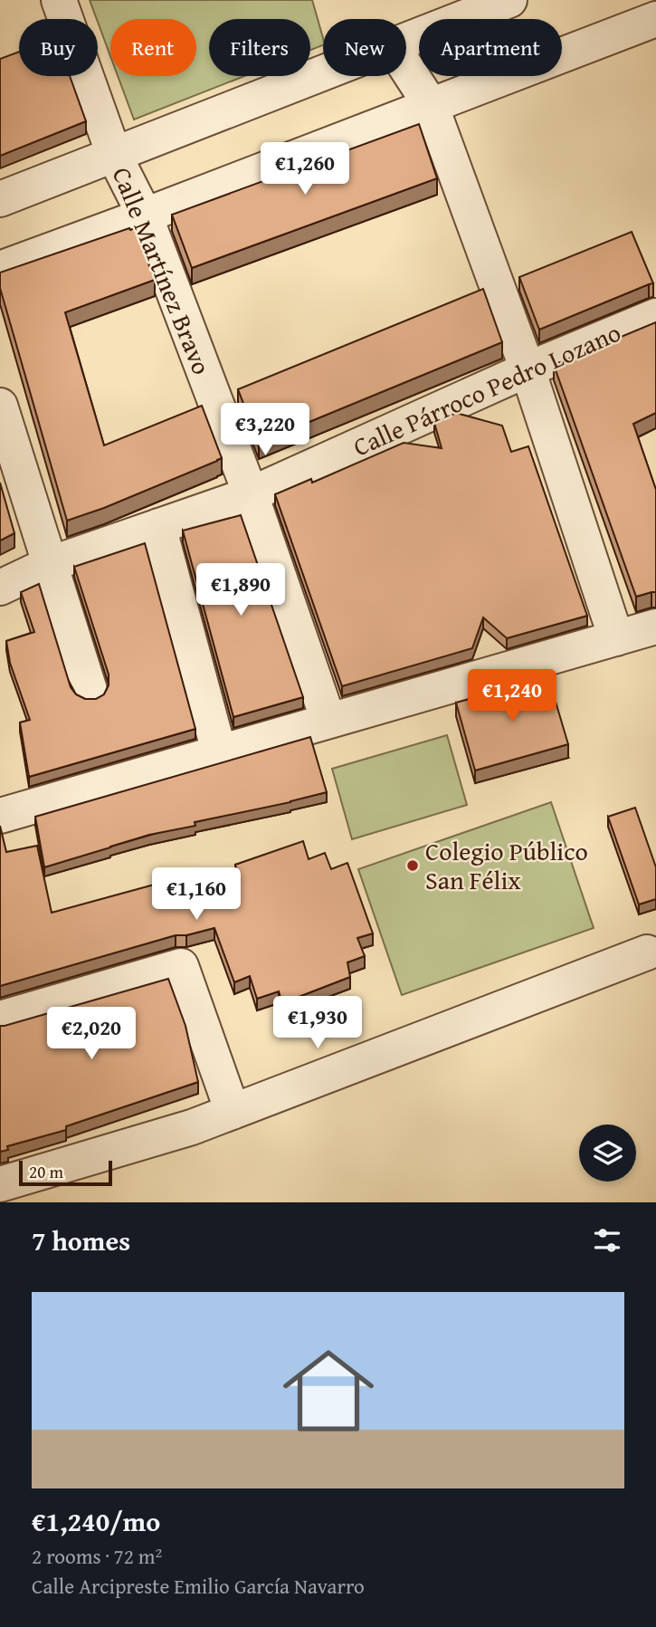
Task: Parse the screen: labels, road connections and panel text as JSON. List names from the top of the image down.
{
  "streets": {
    "street": ["Calle Martínez Bravo", "Calle Párroco Pedro Lozano"]
  },
  "crossings": [
    ["Calle Martínez Bravo", "Calle Párroco Pedro Lozano"]
  ],
  "places": ["Colegio Público San Félix"],
  "scale_bar": "20 m",
  "page": {
    "chip": [
      "Buy",
      "Rent",
      "Filters",
      "New",
      "Apartment"
    ],
    "price": [
      "€1,260",
      "€3,220",
      "€1,890",
      "€1,240",
      "€1,160",
      "€1,930",
      "€2,020"
    ],
    "scale": "20 m",
    "heading": "7 homes",
    "list": [
      {
        "name": "€1,240/mo",
        "note": "2 rooms · 72 m² · Calle Arcipreste Emilio García Navarro"
      }
    ]
  }
}
